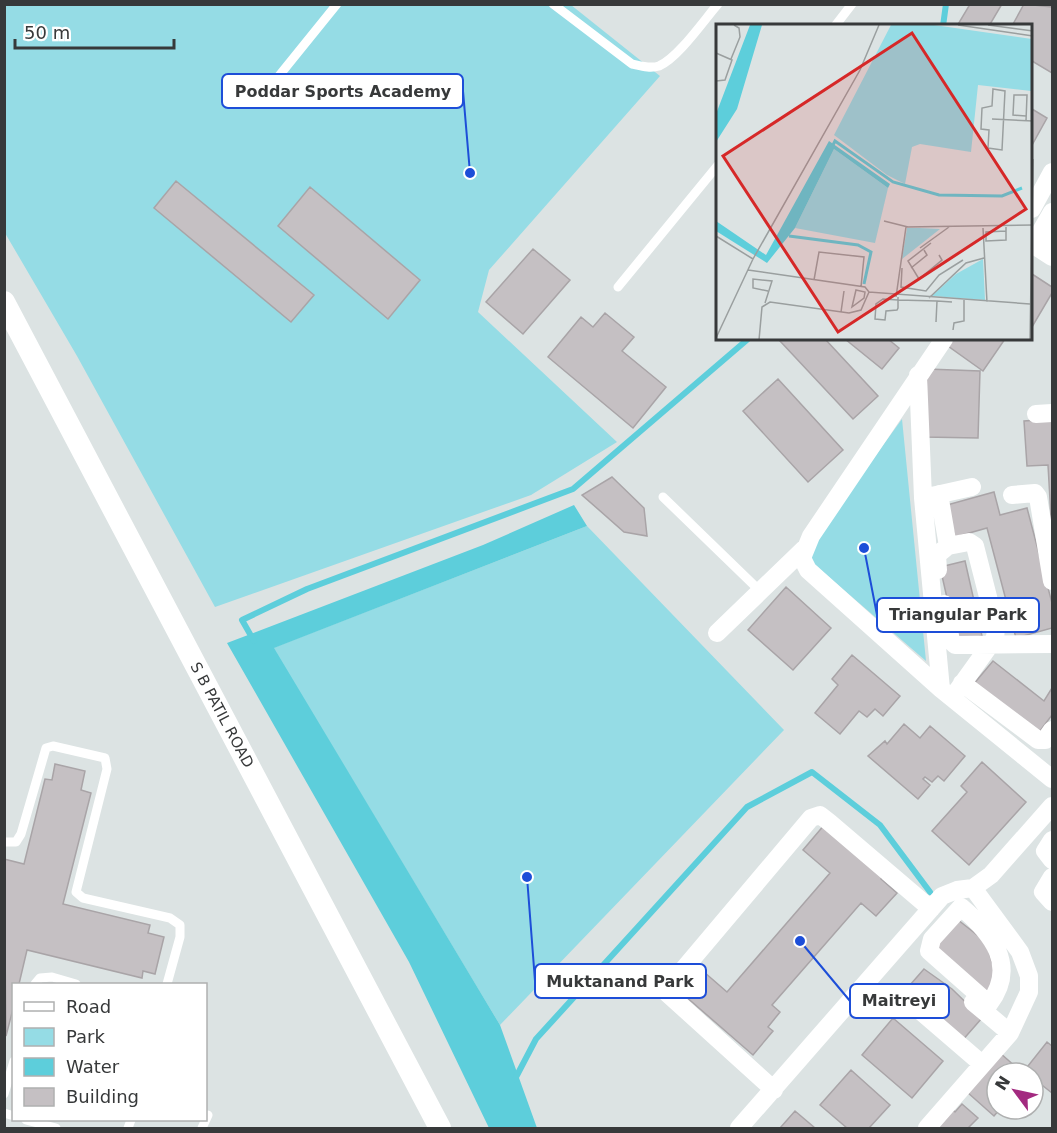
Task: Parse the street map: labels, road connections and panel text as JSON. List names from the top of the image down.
{
  "streets": {
    "street": ["S B PATIL ROAD"]
  },
  "places": [
    "Poddar Sports Academy",
    "Triangular Park",
    "Muktanand Park",
    "Maitreyi"
  ],
  "legend": [
    "Road",
    "Park",
    "Water",
    "Building"
  ],
  "scale_bar": "50 m",
  "north": "top left"
}
